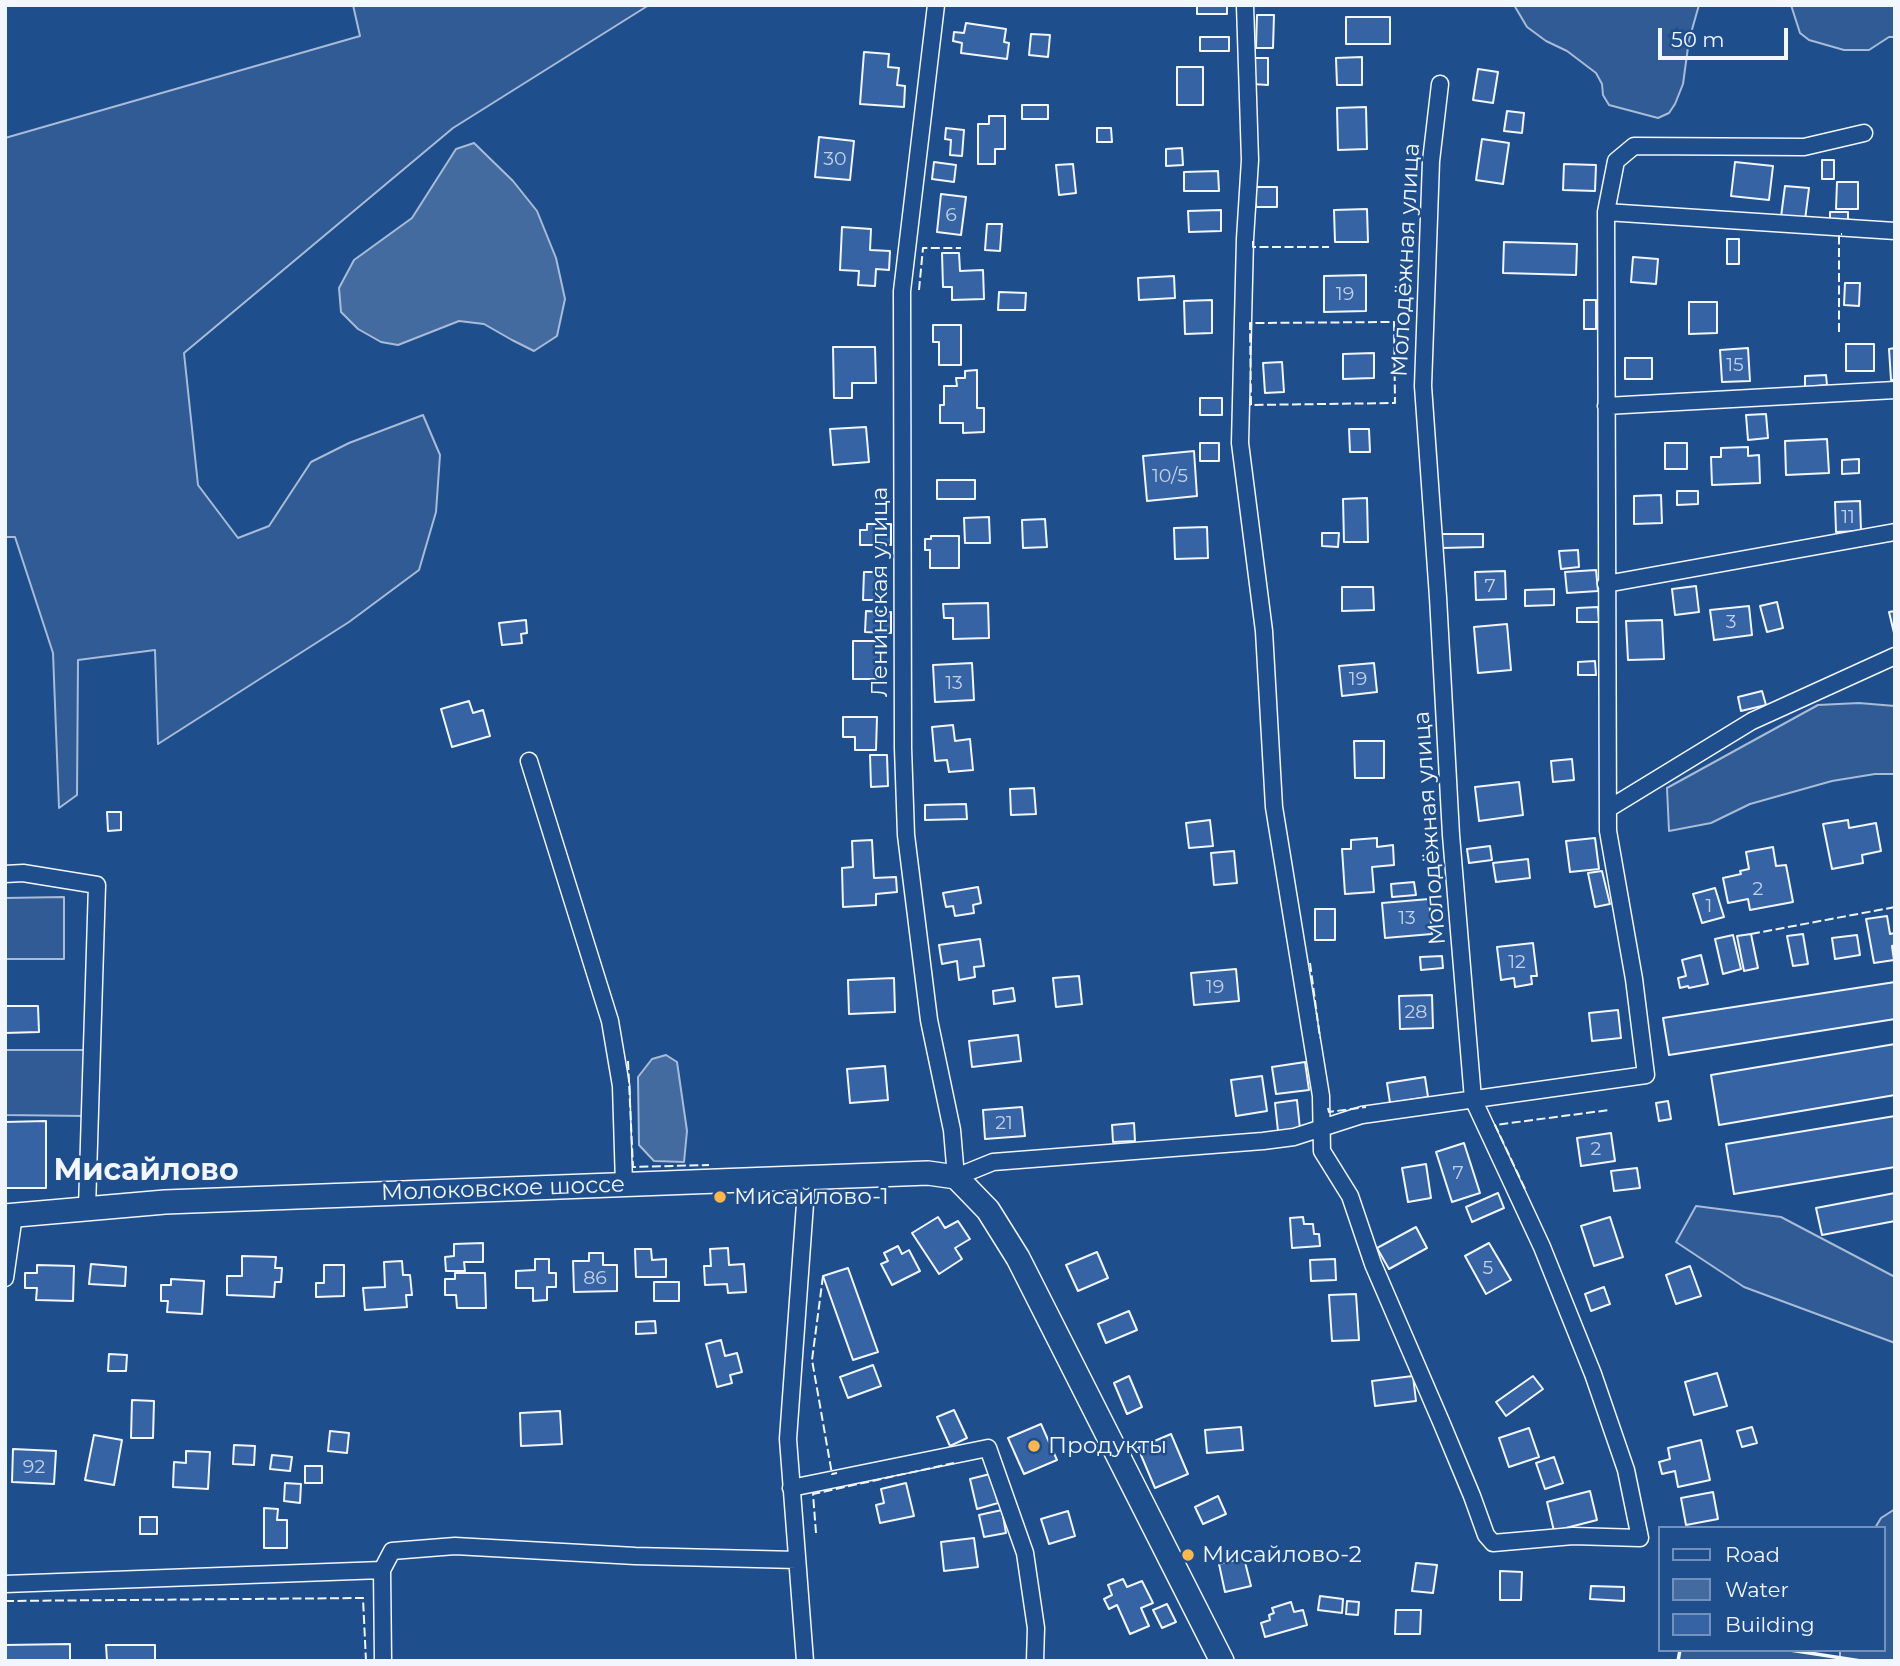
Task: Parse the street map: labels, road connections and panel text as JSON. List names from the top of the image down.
{
  "streets": {
    "main road": ["Молоковское шоссе"],
    "street": ["Молодёжная улица", "Ленинская улица"]
  },
  "crossings": [
    ["Ленинская улица", "Молоковское шоссе"]
  ],
  "districts": ["Мисайлово"],
  "places": ["Мисайлово-1", "Продукты", "Мисайлово-2"],
  "house_numbers": [
    "30",
    "6",
    "19",
    "15",
    "10/5",
    "11",
    "7",
    "3",
    "19",
    "13",
    "2",
    "1",
    "13",
    "12",
    "19",
    "28",
    "21",
    "2",
    "7",
    "5",
    "86",
    "92"
  ],
  "legend": ["Road", "Water", "Building"],
  "scale_bar": "50 m"
}
